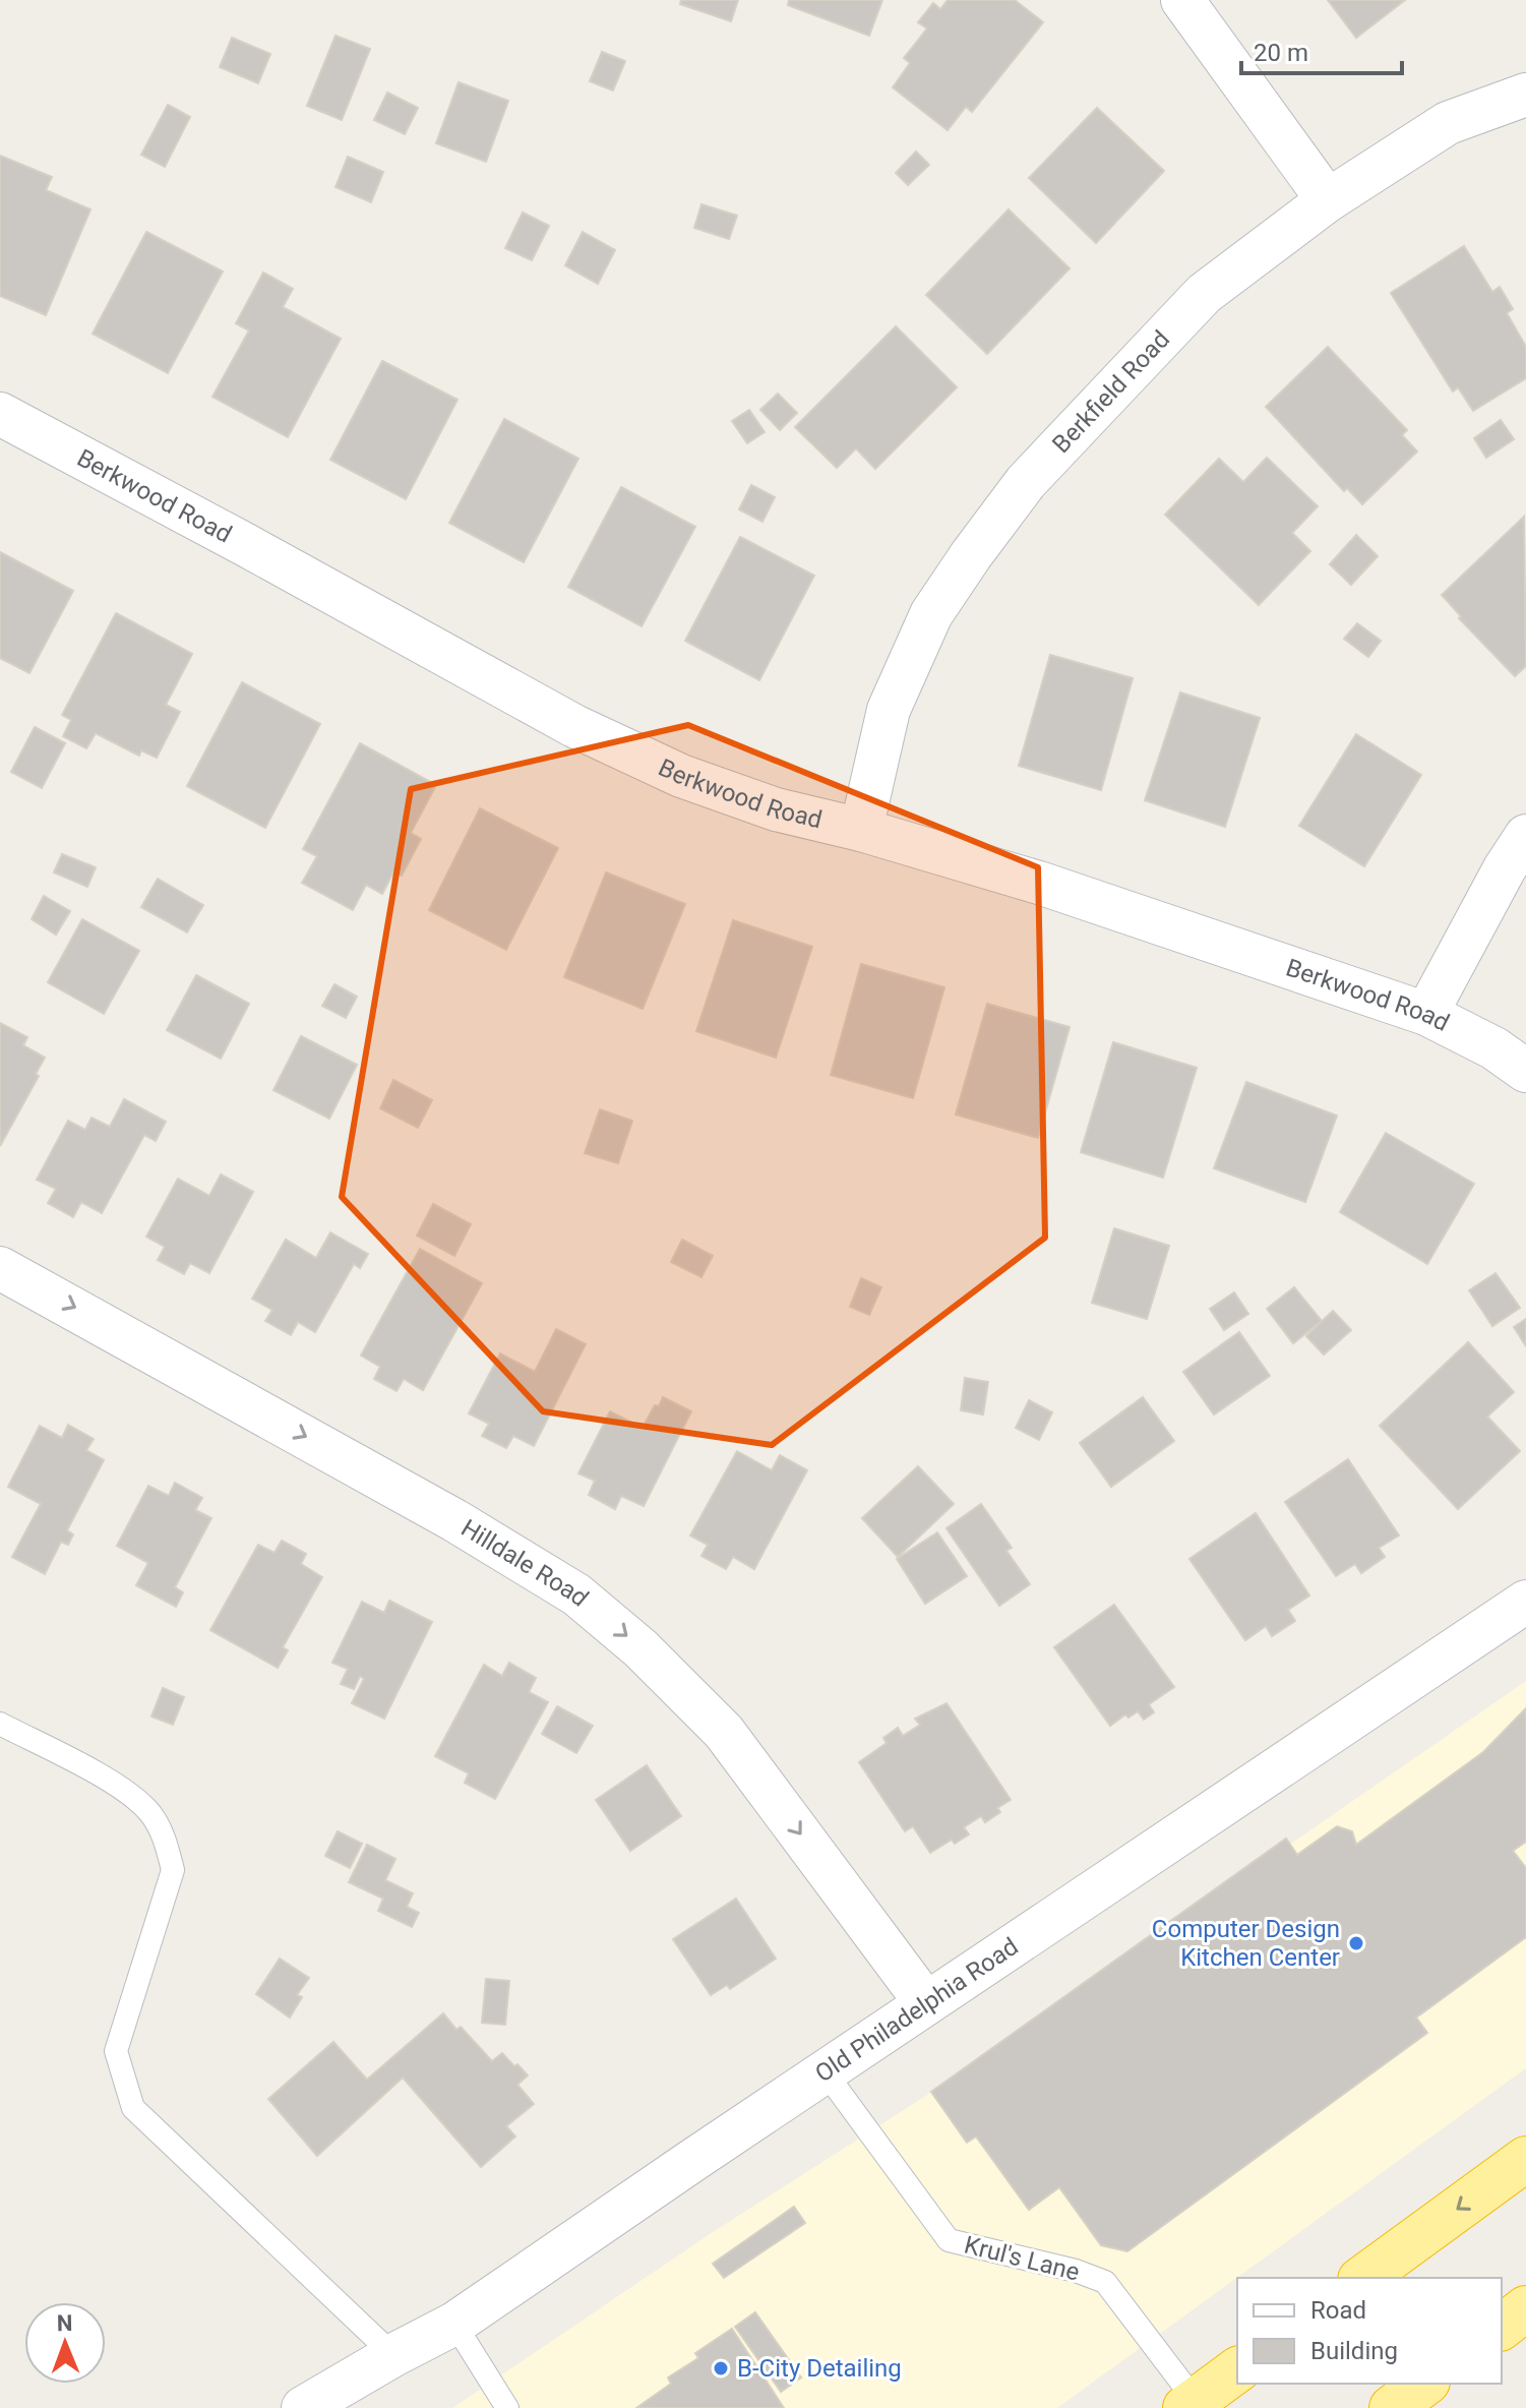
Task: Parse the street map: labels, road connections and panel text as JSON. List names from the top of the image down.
{
  "streets": {
    "street": [
      "Berkfield Road",
      "Berkwood Road",
      "Hilldale Road",
      "Old Philadelphia Road"
    ],
    "lane": ["Krul's Lane"]
  },
  "crossings": [
    ["Berkfield Road", "Berkwood Road"],
    ["Hilldale Road", "Old Philadelphia Road"],
    ["Old Philadelphia Road", "Krul's Lane"]
  ],
  "one_way": ["Hilldale Road"],
  "places": ["Computer Design Kitchen Center", "B-City Detailing"],
  "legend": ["Road", "Building"],
  "scale_bar": "20 m",
  "north": "top"
}
